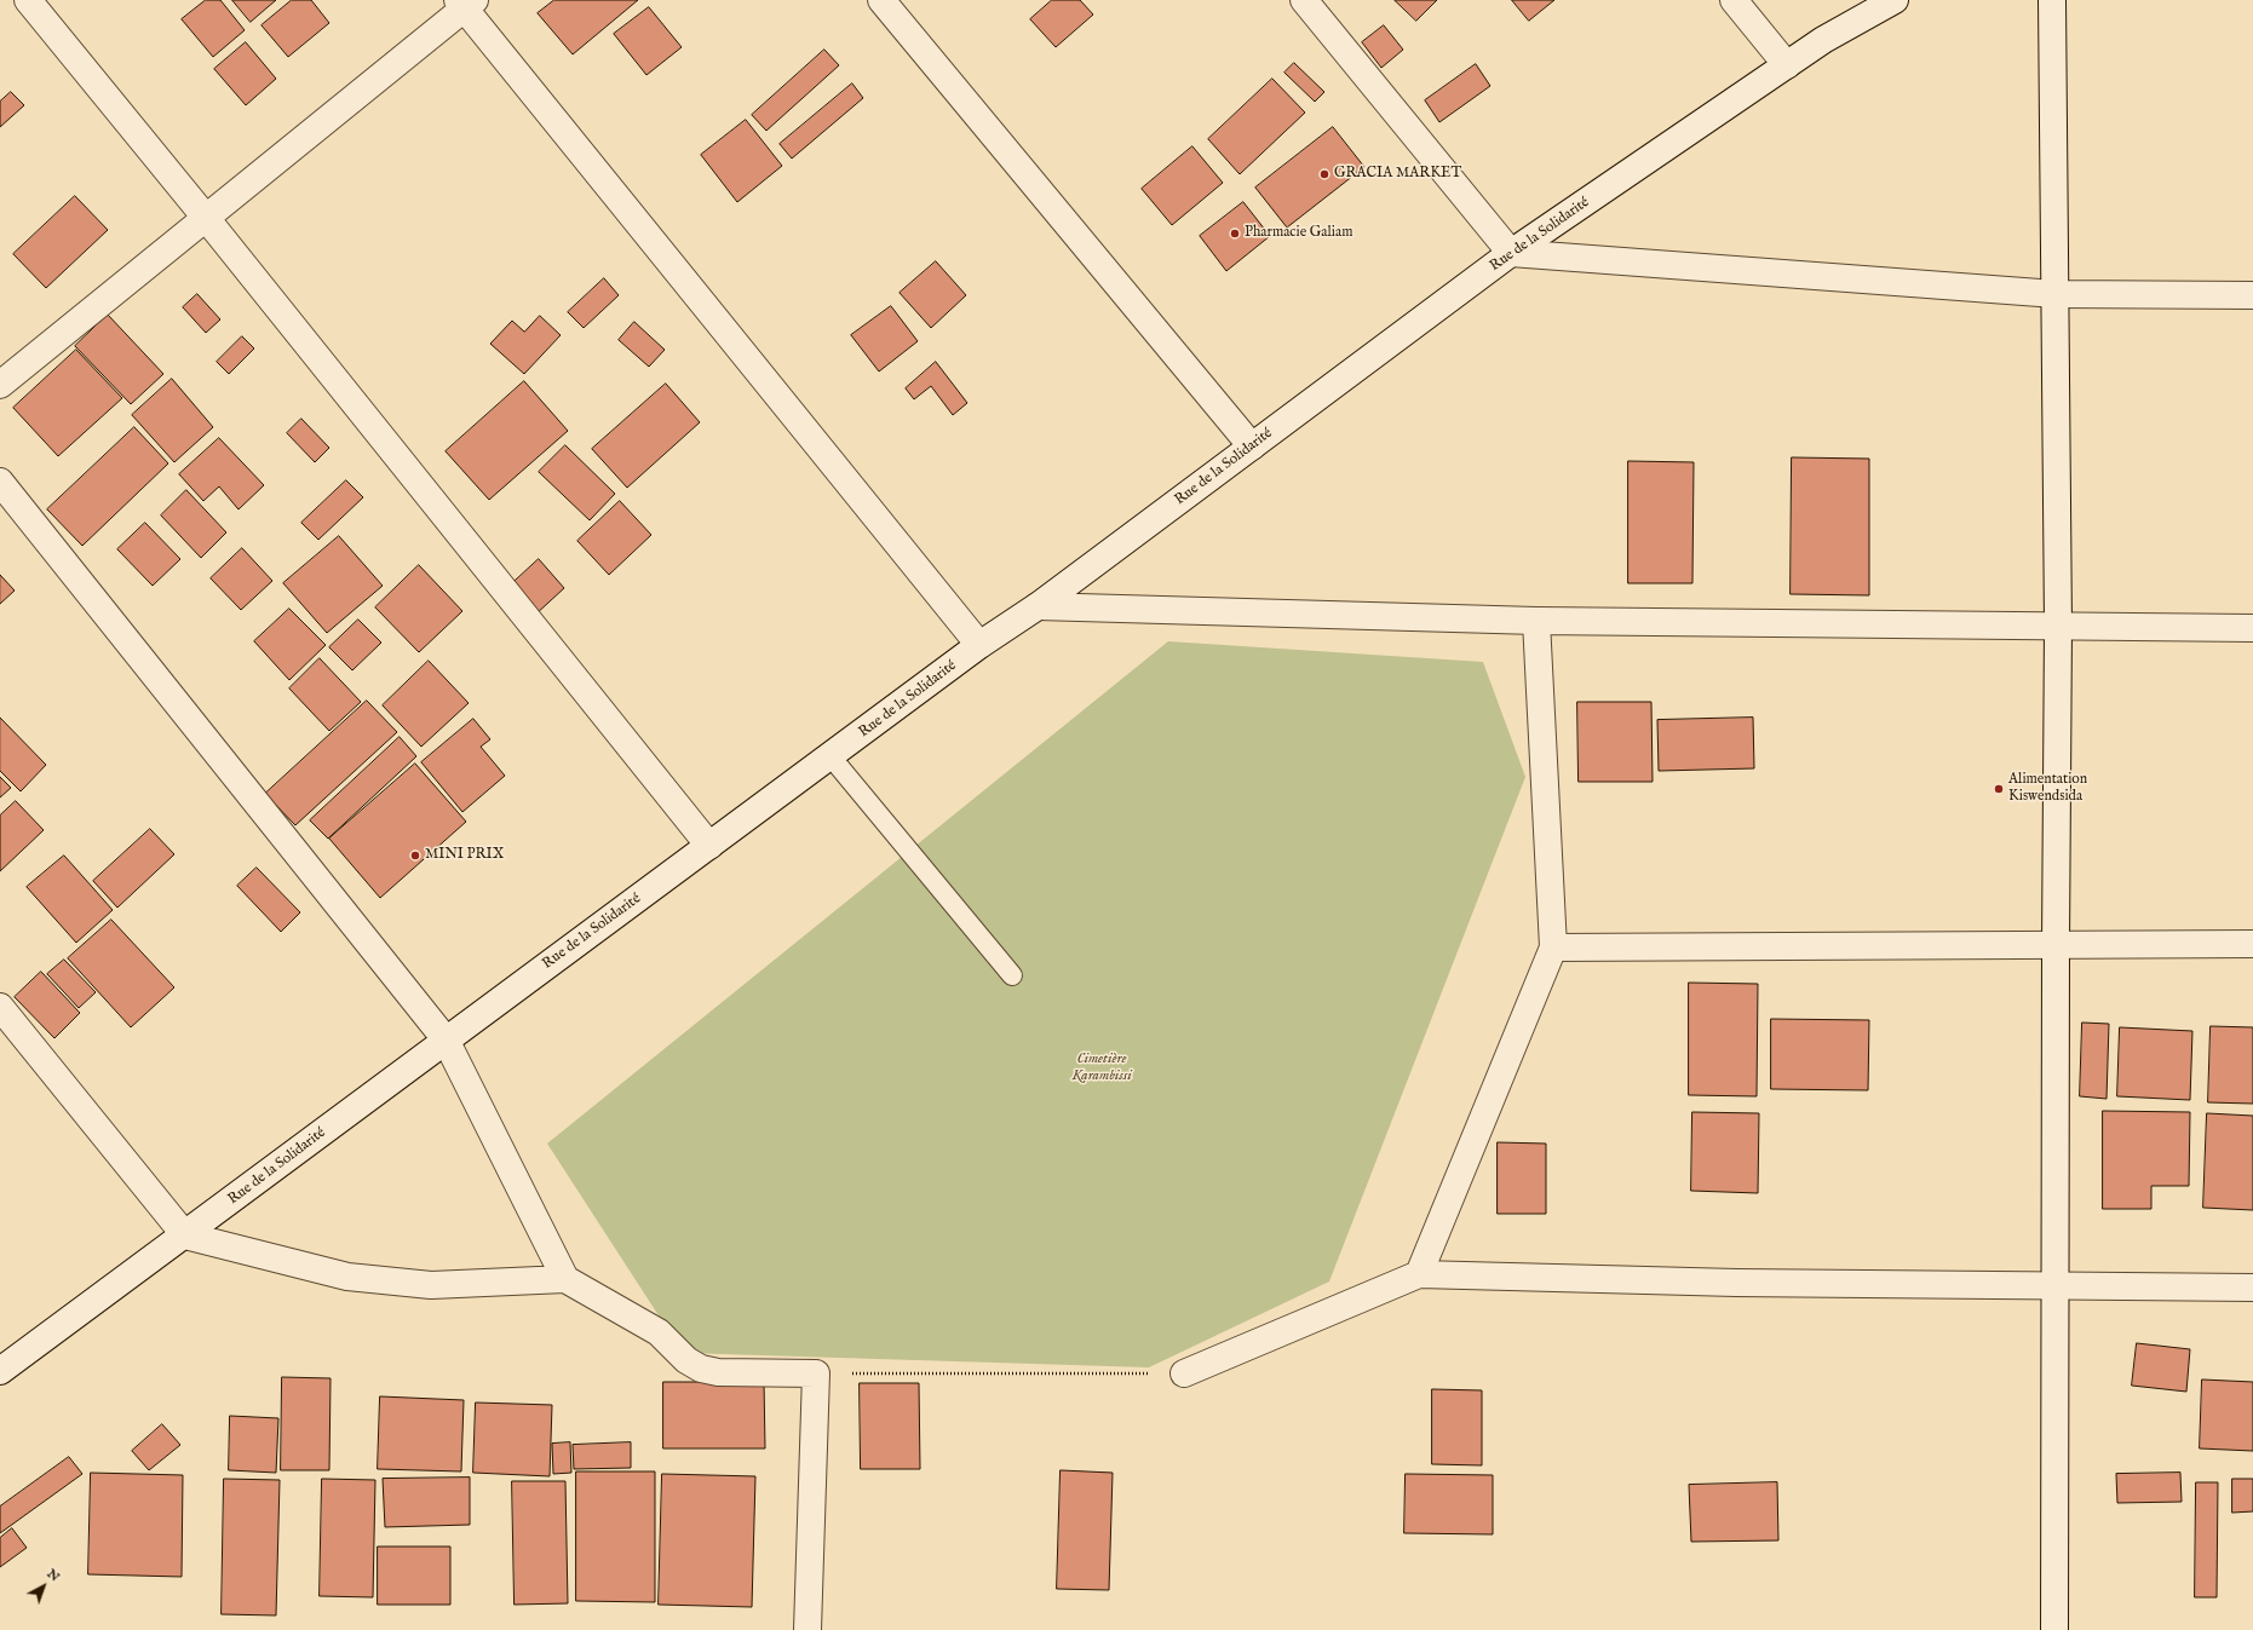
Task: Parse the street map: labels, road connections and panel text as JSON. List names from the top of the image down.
{
  "streets": {
    "street": ["Rue de la Solidarité"]
  },
  "parks": ["Cimetière Karambissi"],
  "places": [
    "GRACIA MARKET",
    "Pharmacie Galiam",
    "Alimentation Kiswendsida",
    "MINI PRIX"
  ],
  "north": "top right"
}
